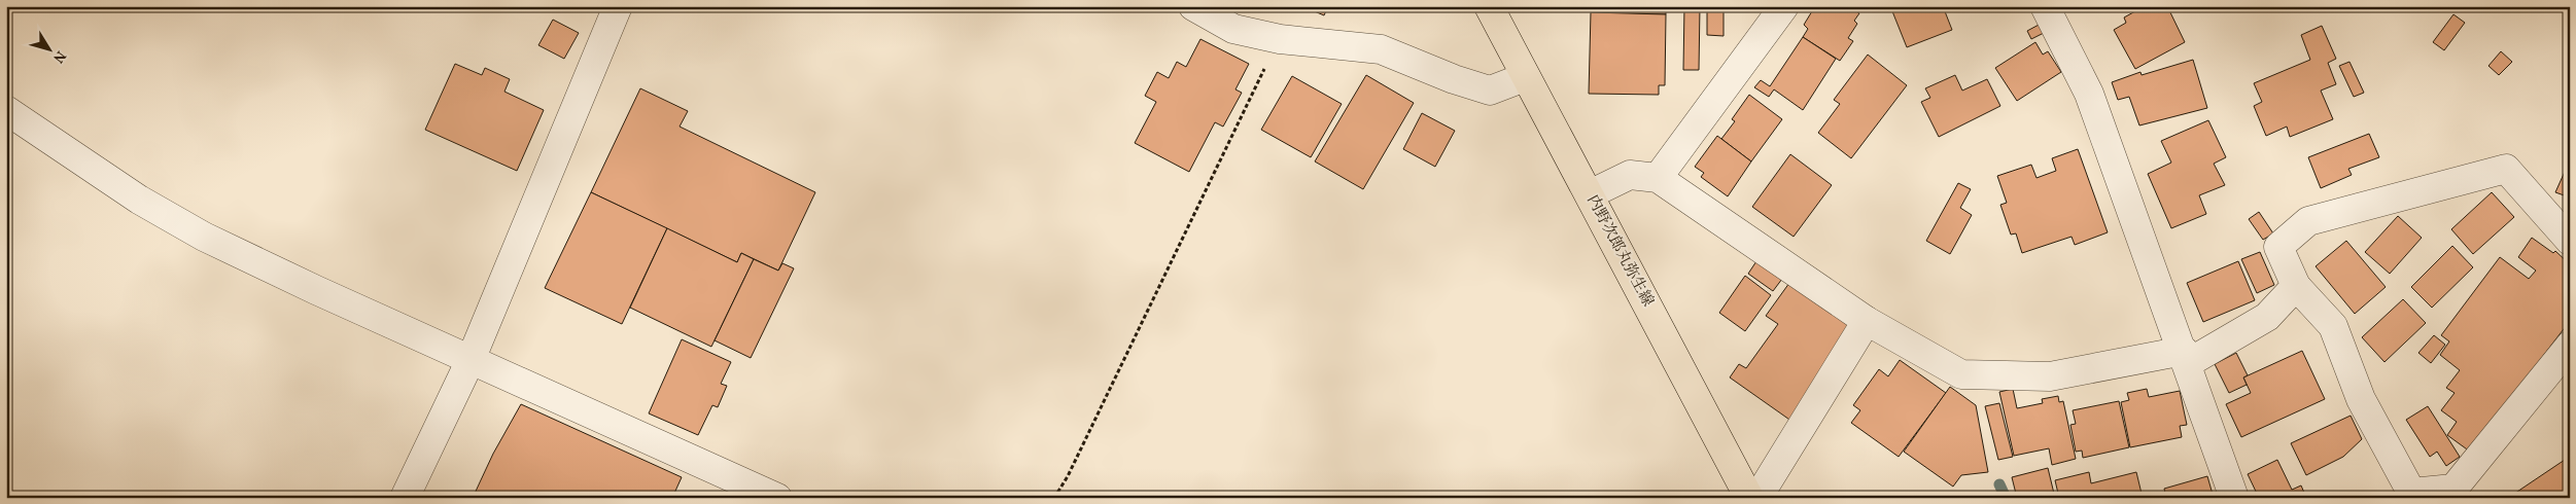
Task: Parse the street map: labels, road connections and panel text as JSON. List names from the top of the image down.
{
  "streets": {
    "main road": ["内野次郎丸弥生線"]
  },
  "north": "bottom right"
}
